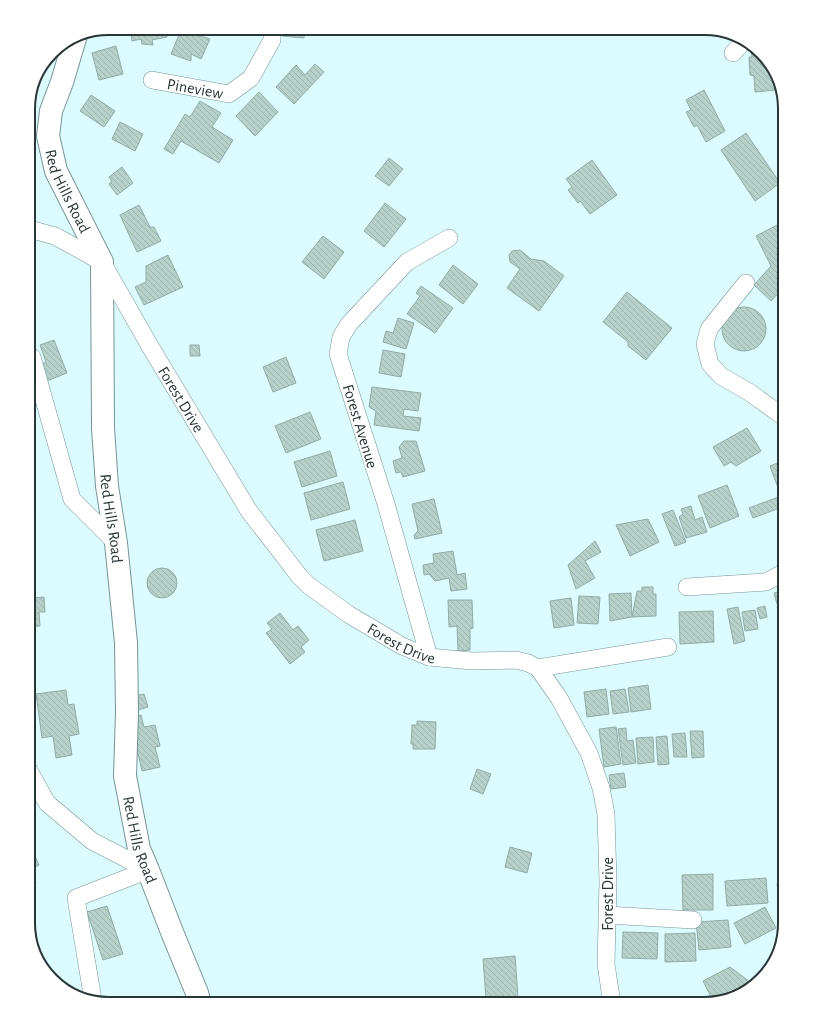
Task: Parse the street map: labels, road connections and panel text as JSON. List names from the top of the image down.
{
  "streets": {
    "main road": ["Red Hills Road"],
    "street": ["Pineview", "Forest Drive", "Forest Avenue"]
  },
  "crossings": [
    ["Red Hills Road", "Forest Drive"],
    ["Forest Drive", "Forest Avenue"]
  ]
}
